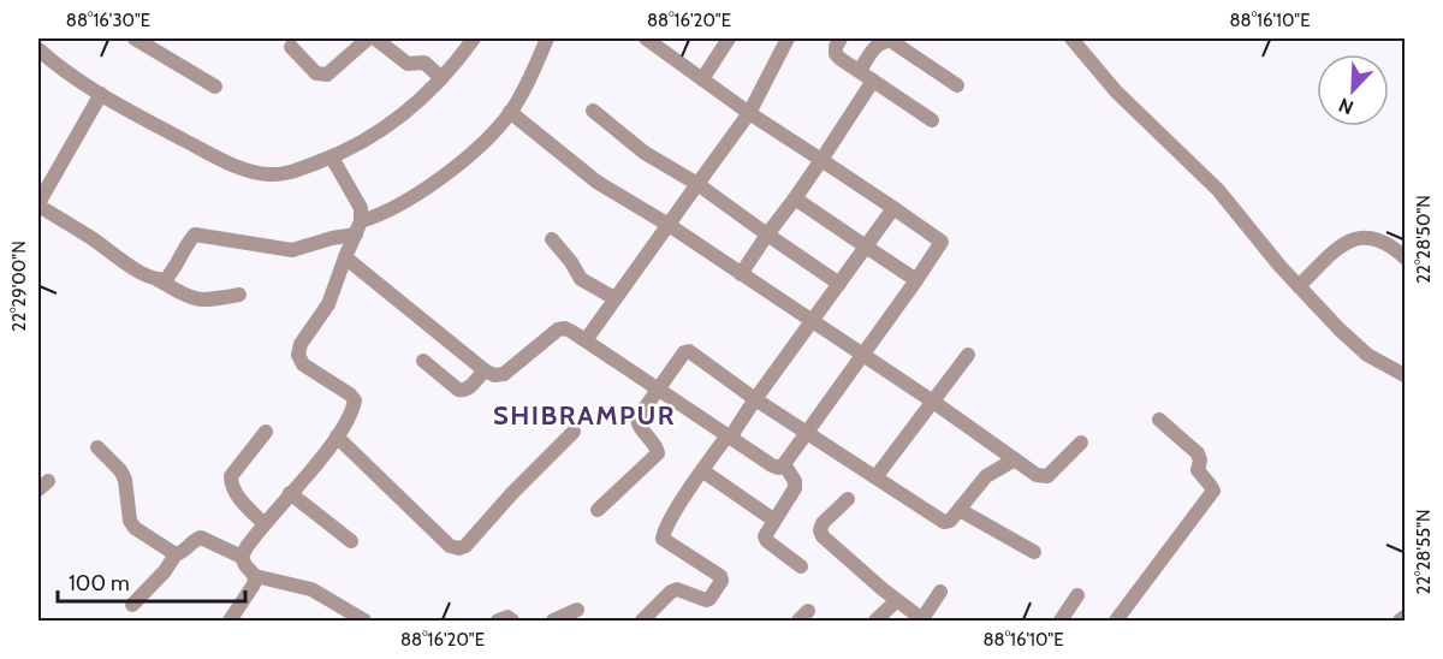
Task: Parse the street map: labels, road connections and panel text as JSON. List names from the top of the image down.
{
  "districts": ["SHIBRAMPUR"],
  "scale_bar": "100 m",
  "north": "bottom left",
  "coordinates": [
    "88°16'30\"E",
    "88°16'20\"E",
    "88°16'10\"E",
    "22°28'50\"N",
    "22°29'00\"N",
    "22°28'55\"N"
  ]
}
